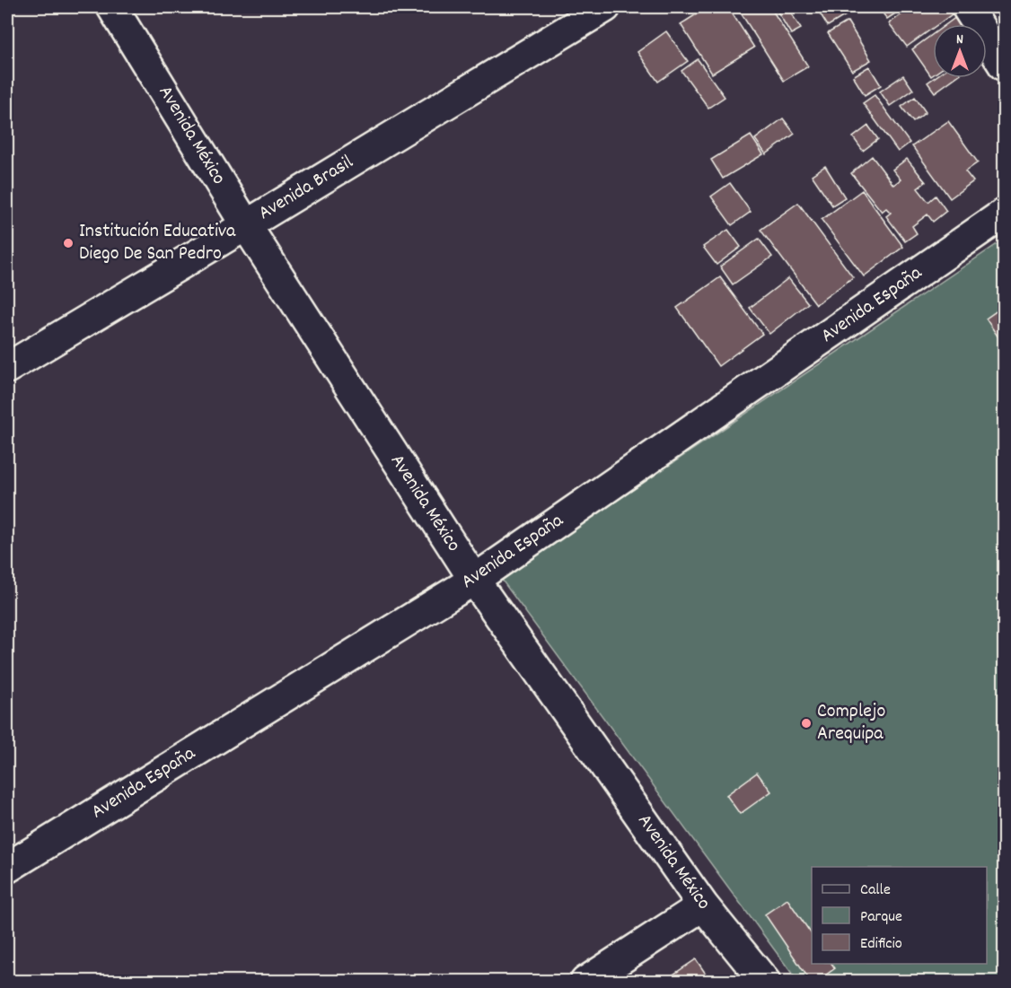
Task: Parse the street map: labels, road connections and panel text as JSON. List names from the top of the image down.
{
  "streets": {
    "street": ["Avenida México", "Avenida Brasil", "Avenida España"]
  },
  "crossings": [
    ["Avenida México", "Avenida Brasil"],
    ["Avenida México", "Avenida España"]
  ],
  "places": ["Institución Educativa Diego De San Pedro", "Complejo Arequipa"],
  "legend": ["Calle", "Parque", "Edificio"],
  "north": "top"
}
